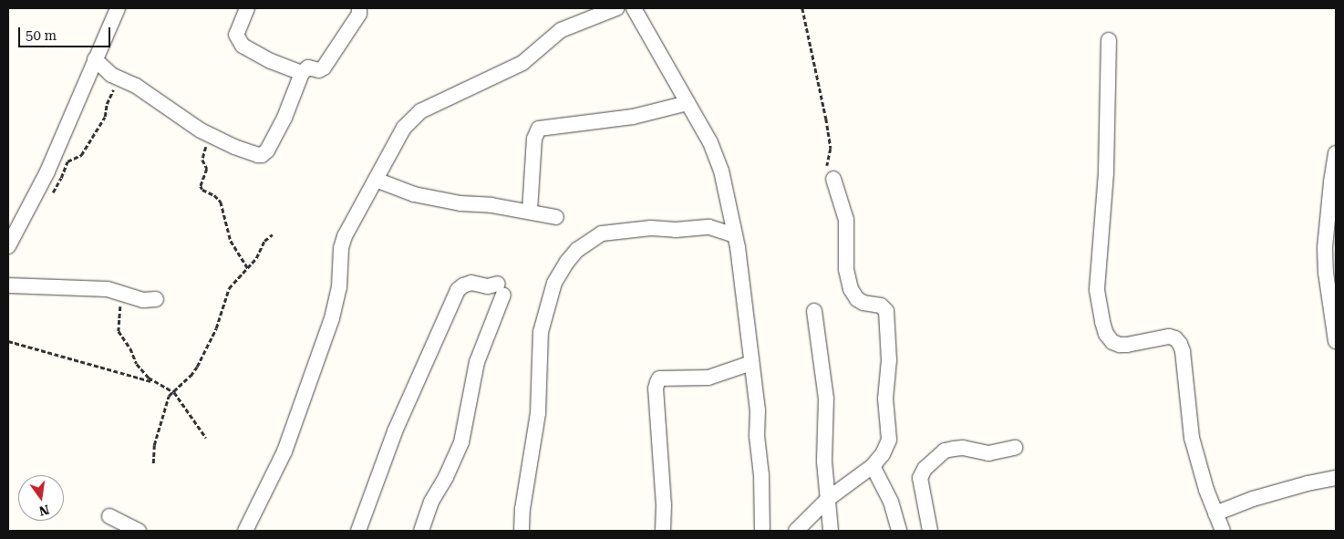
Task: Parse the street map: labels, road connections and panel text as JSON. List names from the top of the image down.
{
  "scale_bar": "50 m",
  "north": "bottom"
}
